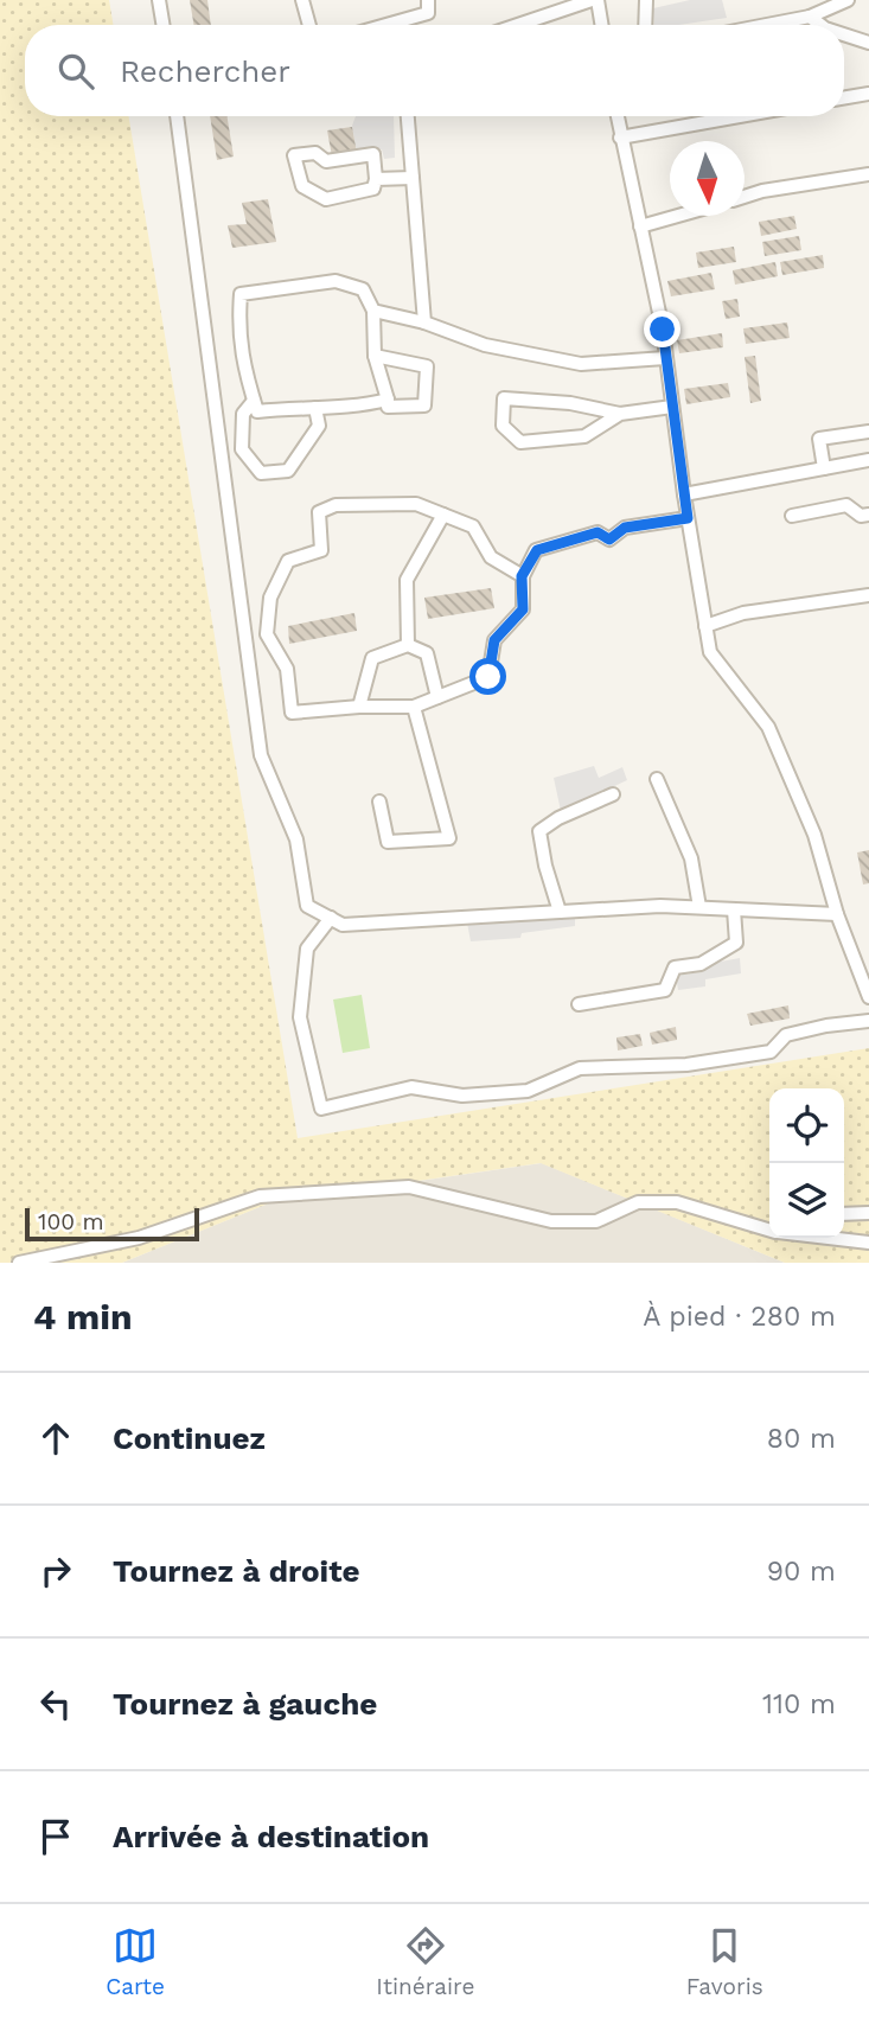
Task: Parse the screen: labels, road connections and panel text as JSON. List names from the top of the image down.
{
  "scale_bar": "100 m",
  "north": "bottom",
  "page": {
    "search": "Rechercher",
    "scale": "100 m",
    "heading": ["4 min", "À pied · 280 m"],
    "list": [
      ["Continuez", "80 m"],
      ["Tournez à droite", "90 m"],
      ["Tournez à gauche", "110 m"],
      "Arrivée à destination"
    ],
    "nav": ["Carte", "Itinéraire", "Favoris"]
  }
}
